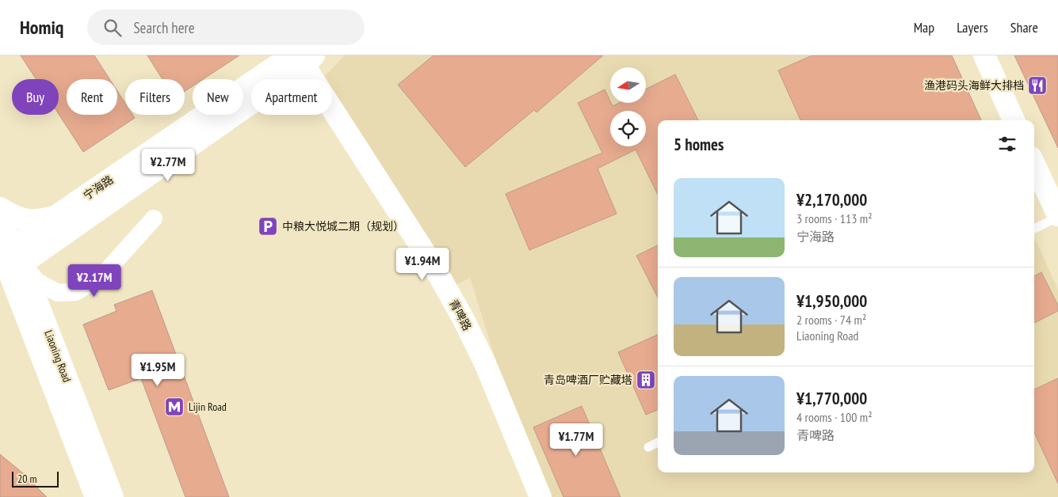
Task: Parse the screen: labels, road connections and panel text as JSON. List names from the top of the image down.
{
  "streets": {
    "street": ["宁海路", "青啤路", "Liaoning Road"]
  },
  "crossings": [
    ["宁海路", "青啤路"],
    ["宁海路", "Liaoning Road"]
  ],
  "places": {
    "restaurant": ["渔港码头海鲜大排档"],
    "parking": ["中粮大悦城二期（规划）"],
    "building": ["青岛啤酒厂贮藏塔"],
    "metro station": ["Lijin Road"]
  },
  "scale_bar": "20 m",
  "north": "left",
  "page": {
    "header": "Homiq",
    "search": "Search here",
    "nav": ["Map", "Layers", "Share"],
    "chip": [
      "Buy",
      "Rent",
      "Filters",
      "New",
      "Apartment"
    ],
    "heading": "5 homes",
    "price": [
      "¥2.77M",
      "¥1.94M",
      "¥2.17M",
      "¥1.95M",
      "¥1.77M"
    ],
    "list": [
      {
        "name": "¥2,170,000",
        "note": "3 rooms · 113 m² · 宁海路"
      },
      {
        "name": "¥1,950,000",
        "note": "2 rooms · 74 m² · Liaoning Road"
      },
      {
        "name": "¥1,770,000",
        "note": "4 rooms · 100 m² · 青啤路"
      }
    ],
    "scale": "20 m"
  }
}
